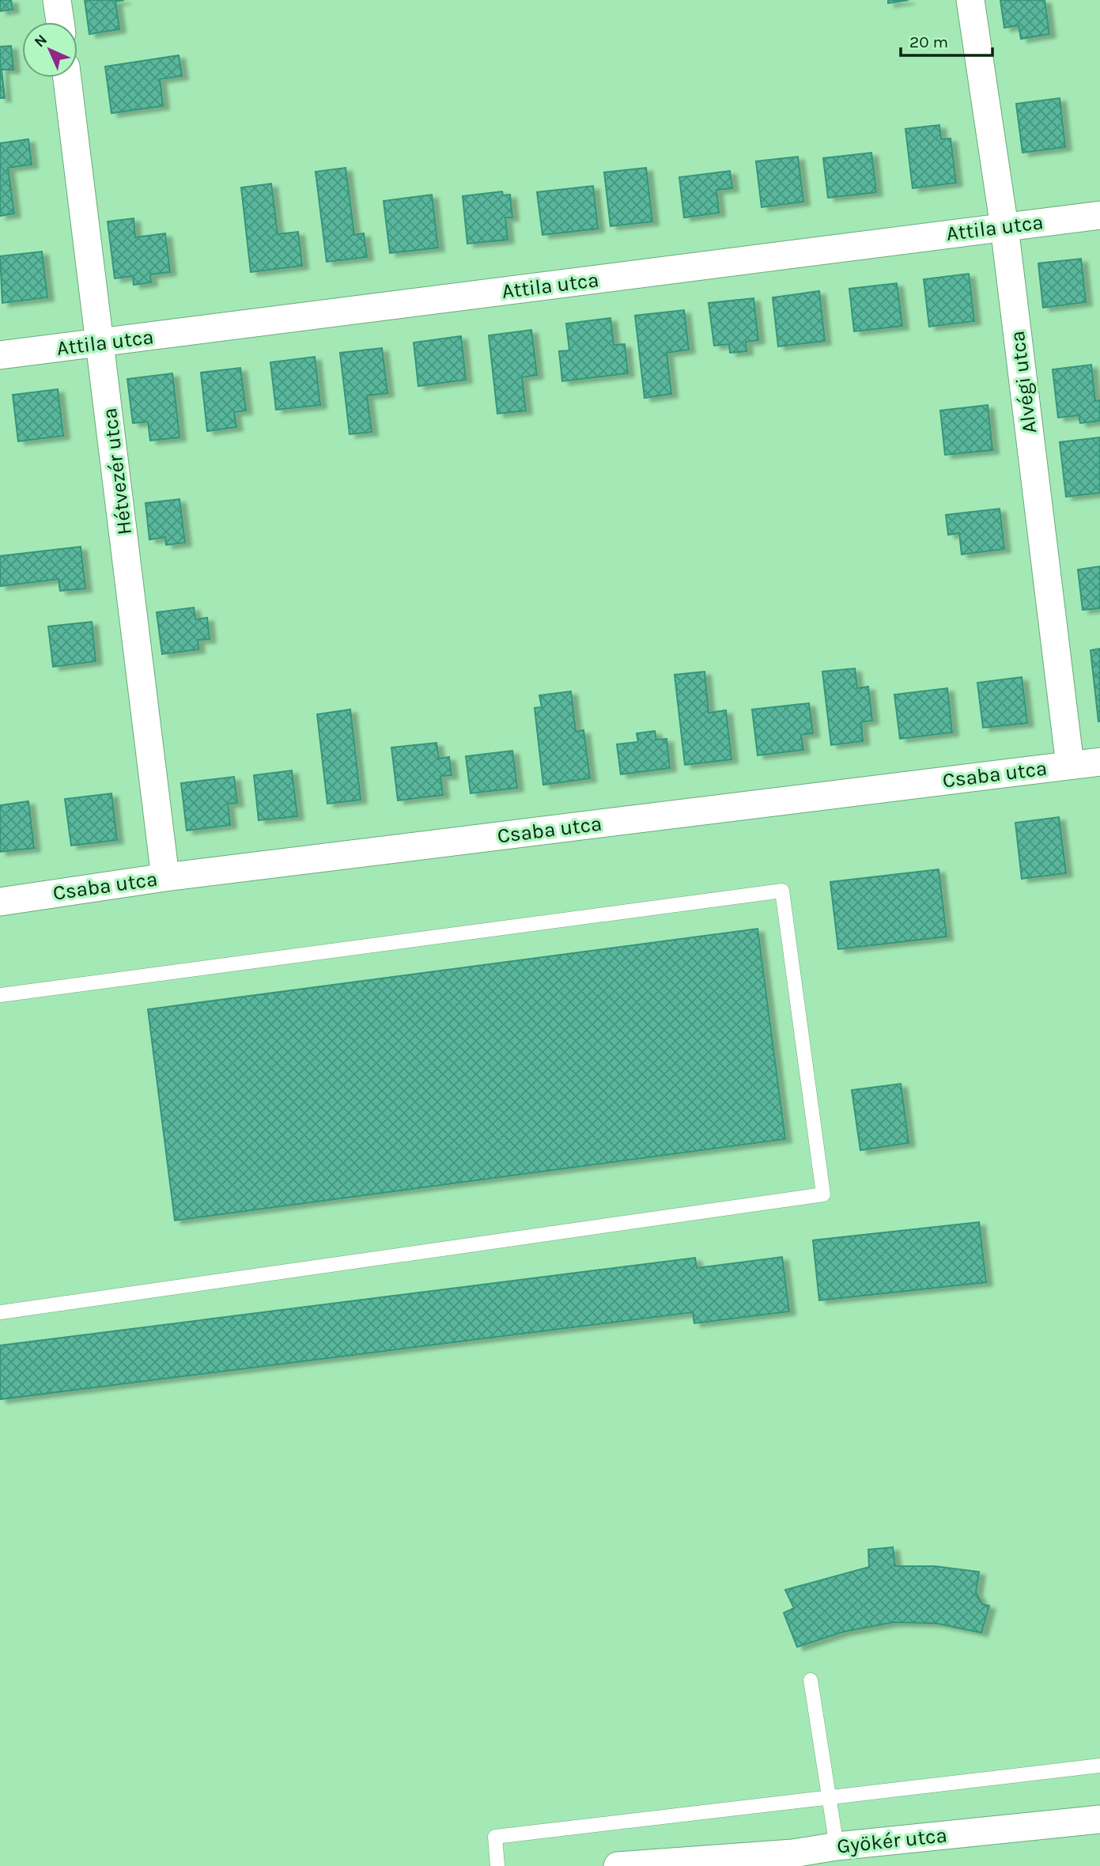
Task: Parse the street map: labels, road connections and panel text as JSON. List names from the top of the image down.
{
  "streets": {
    "street": [
      "Attila utca",
      "Alvégi utca",
      "Hétvezér utca",
      "Csaba utca",
      "Gyökér utca"
    ]
  },
  "crossings": [
    ["Attila utca", "Alvégi utca"],
    ["Attila utca", "Hétvezér utca"],
    ["Alvégi utca", "Csaba utca"],
    ["Hétvezér utca", "Csaba utca"]
  ],
  "scale_bar": "20 m",
  "north": "top left"
}
